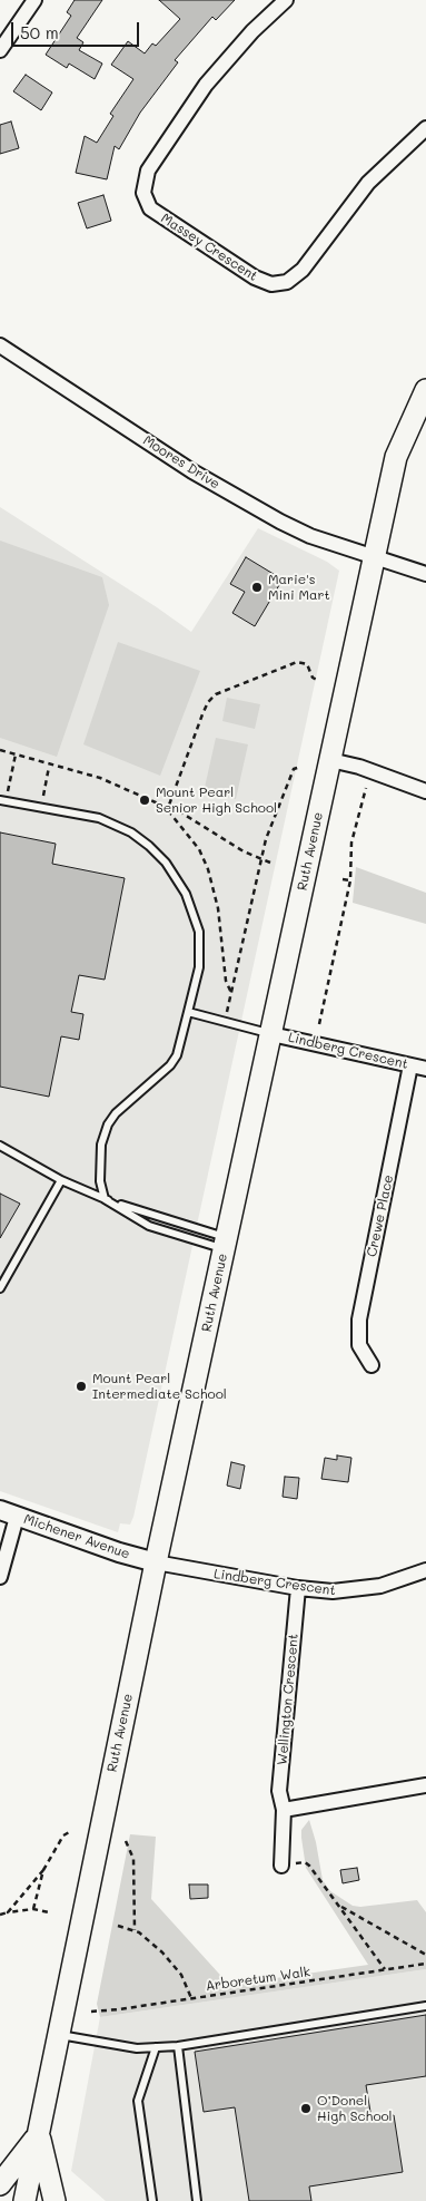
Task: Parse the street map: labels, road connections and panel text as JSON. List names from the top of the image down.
{
  "streets": {
    "main road": ["Ruth Avenue"],
    "street": [
      "Massey Crescent",
      "Moores Drive",
      "Lindberg Crescent",
      "Crewe Place",
      "Michener Avenue",
      "Wellington Crescent"
    ],
    "path": ["Arboretum Walk"]
  },
  "crossings": [
    ["Moores Drive", "Ruth Avenue"],
    ["Ruth Avenue", "Lindberg Crescent"],
    ["Ruth Avenue", "Michener Avenue"],
    ["Lindberg Crescent", "Crewe Place"],
    ["Lindberg Crescent", "Michener Avenue"],
    ["Lindberg Crescent", "Wellington Crescent"]
  ],
  "places": [
    "Marie's Mini Mart",
    "Mount Pearl Senior High School",
    "Mount Pearl Intermediate School",
    "O’Donel High School"
  ],
  "scale_bar": "50 m"
}
